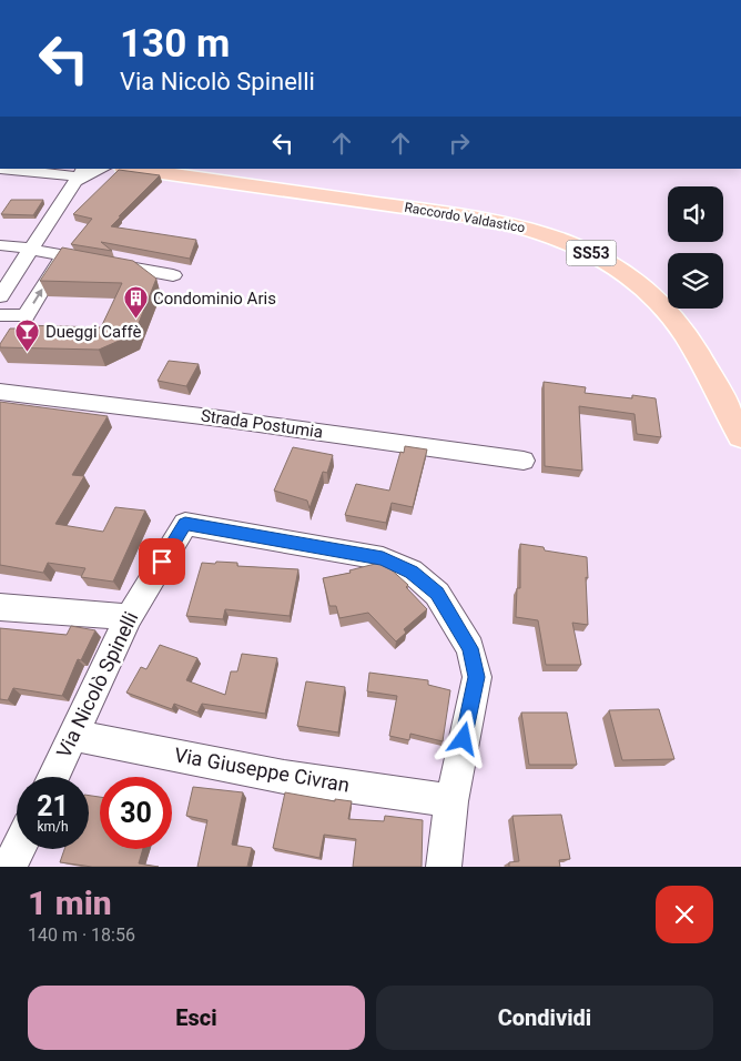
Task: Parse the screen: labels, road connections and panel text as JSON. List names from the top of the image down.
{
  "streets": {
    "main road": ["Raccordo Valdastico", "SS53"],
    "street": ["Strada Postumia", "Via Nicolò Spinelli", "Via Giuseppe Civran"]
  },
  "crossings": [
    ["Via Nicolò Spinelli", "Via Giuseppe Civran"]
  ],
  "places": {
    "building": ["Condominio Aris"],
    "bar": ["Dueggi Caffè"]
  },
  "page": {
    "turn": ["130 m", "Via Nicolò Spinelli"],
    "speed": "21 km/h",
    "limit": "30",
    "heading": ["1 min", "140 m · 18:56"],
    "buttons": ["Esci", "Condividi"]
  }
}
